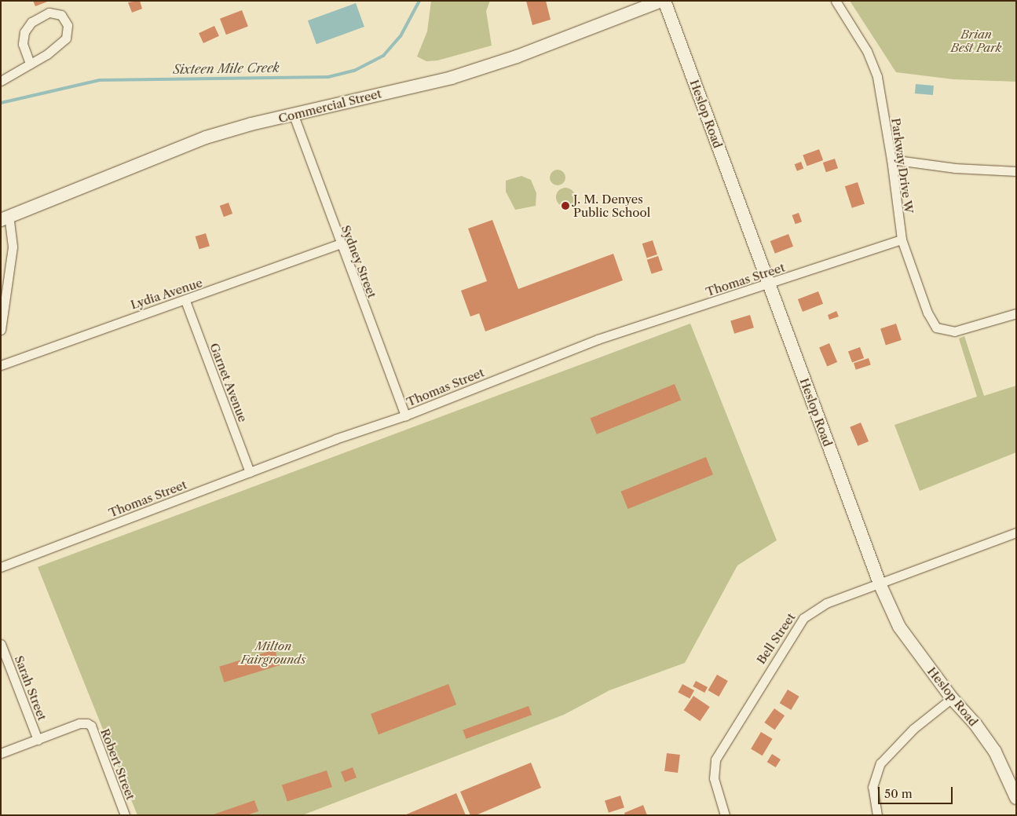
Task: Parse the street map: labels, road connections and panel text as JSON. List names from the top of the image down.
{
  "streets": {
    "street": [
      "Commercial Street",
      "Heslop Road",
      "Parkway Drive W",
      "Sydney Street",
      "Thomas Street",
      "Lydia Avenue",
      "Garnet Avenue",
      "Bell Street",
      "Sarah Street",
      "Robert Street"
    ]
  },
  "crossings": [
    ["Commercial Street", "Heslop Road"],
    ["Commercial Street", "Sydney Street"],
    ["Heslop Road", "Thomas Street"],
    ["Heslop Road", "Bell Street"],
    ["Parkway Drive W", "Thomas Street"],
    ["Sydney Street", "Thomas Street"],
    ["Sydney Street", "Lydia Avenue"],
    ["Thomas Street", "Garnet Avenue"],
    ["Lydia Avenue", "Garnet Avenue"],
    ["Sarah Street", "Robert Street"]
  ],
  "water": ["Sixteen Mile Creek"],
  "parks": ["Brian Best Park", "Milton Fairgrounds"],
  "places": ["J. M. Denyes Public School"],
  "scale_bar": "50 m"
}
